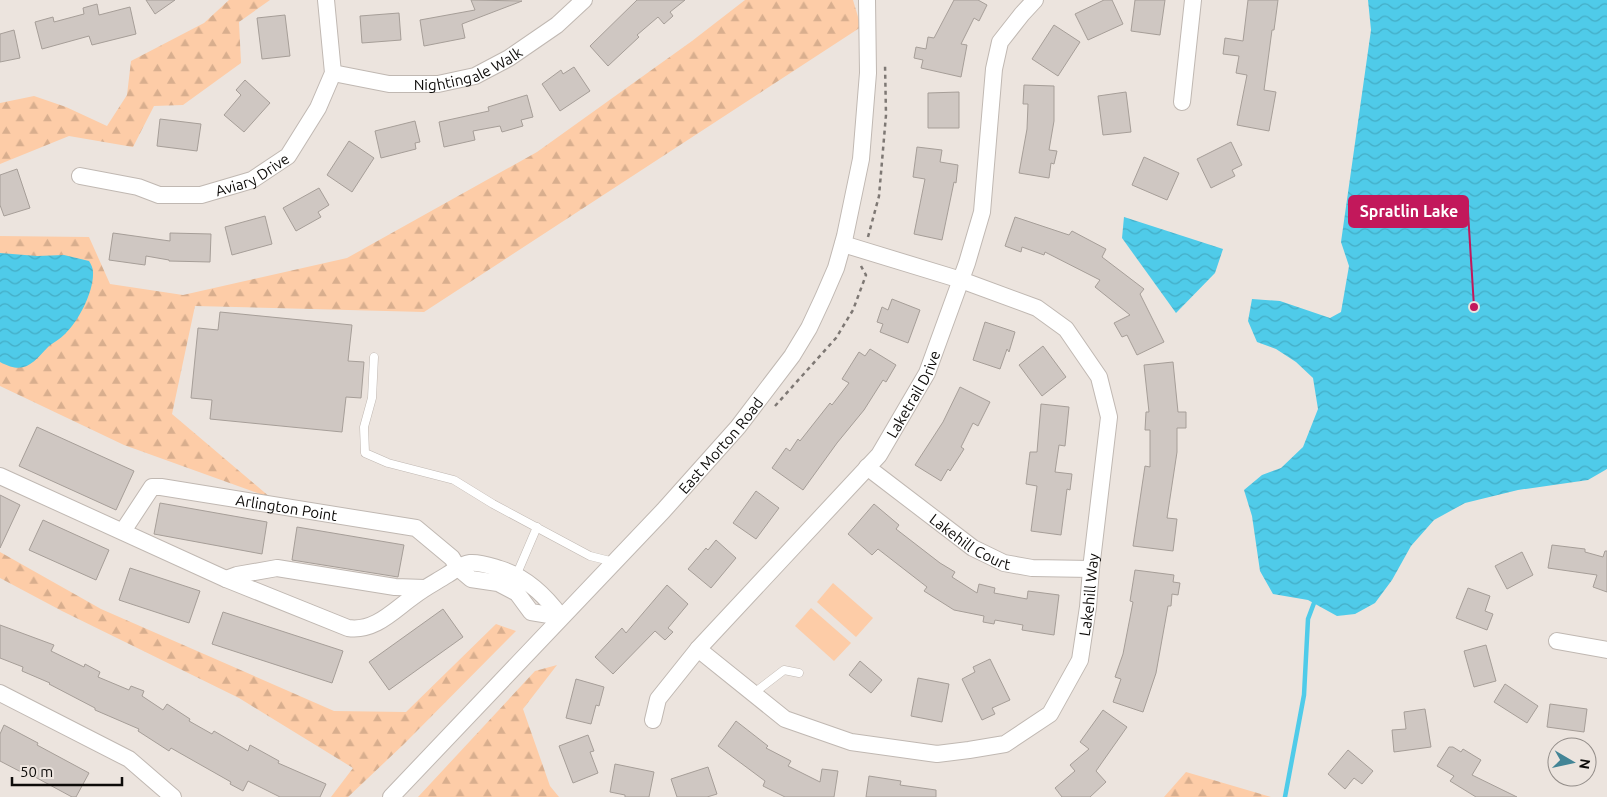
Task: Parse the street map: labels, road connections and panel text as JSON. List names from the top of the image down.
{
  "streets": {
    "street": [
      "Nightingale Walk",
      "Aviary Drive",
      "Laketrail Drive",
      "East Morton Road",
      "Arlington Point",
      "Lakehill Court",
      "Lakehill Way"
    ]
  },
  "crossings": [
    ["Nightingale Walk", "Aviary Drive"],
    ["Laketrail Drive", "Lakehill Court"],
    ["Laketrail Drive", "Lakehill Way"],
    ["East Morton Road", "Lakehill Way"],
    ["Lakehill Court", "Lakehill Way"]
  ],
  "places": ["Spratlin Lake"],
  "scale_bar": "50 m",
  "north": "right"
}
